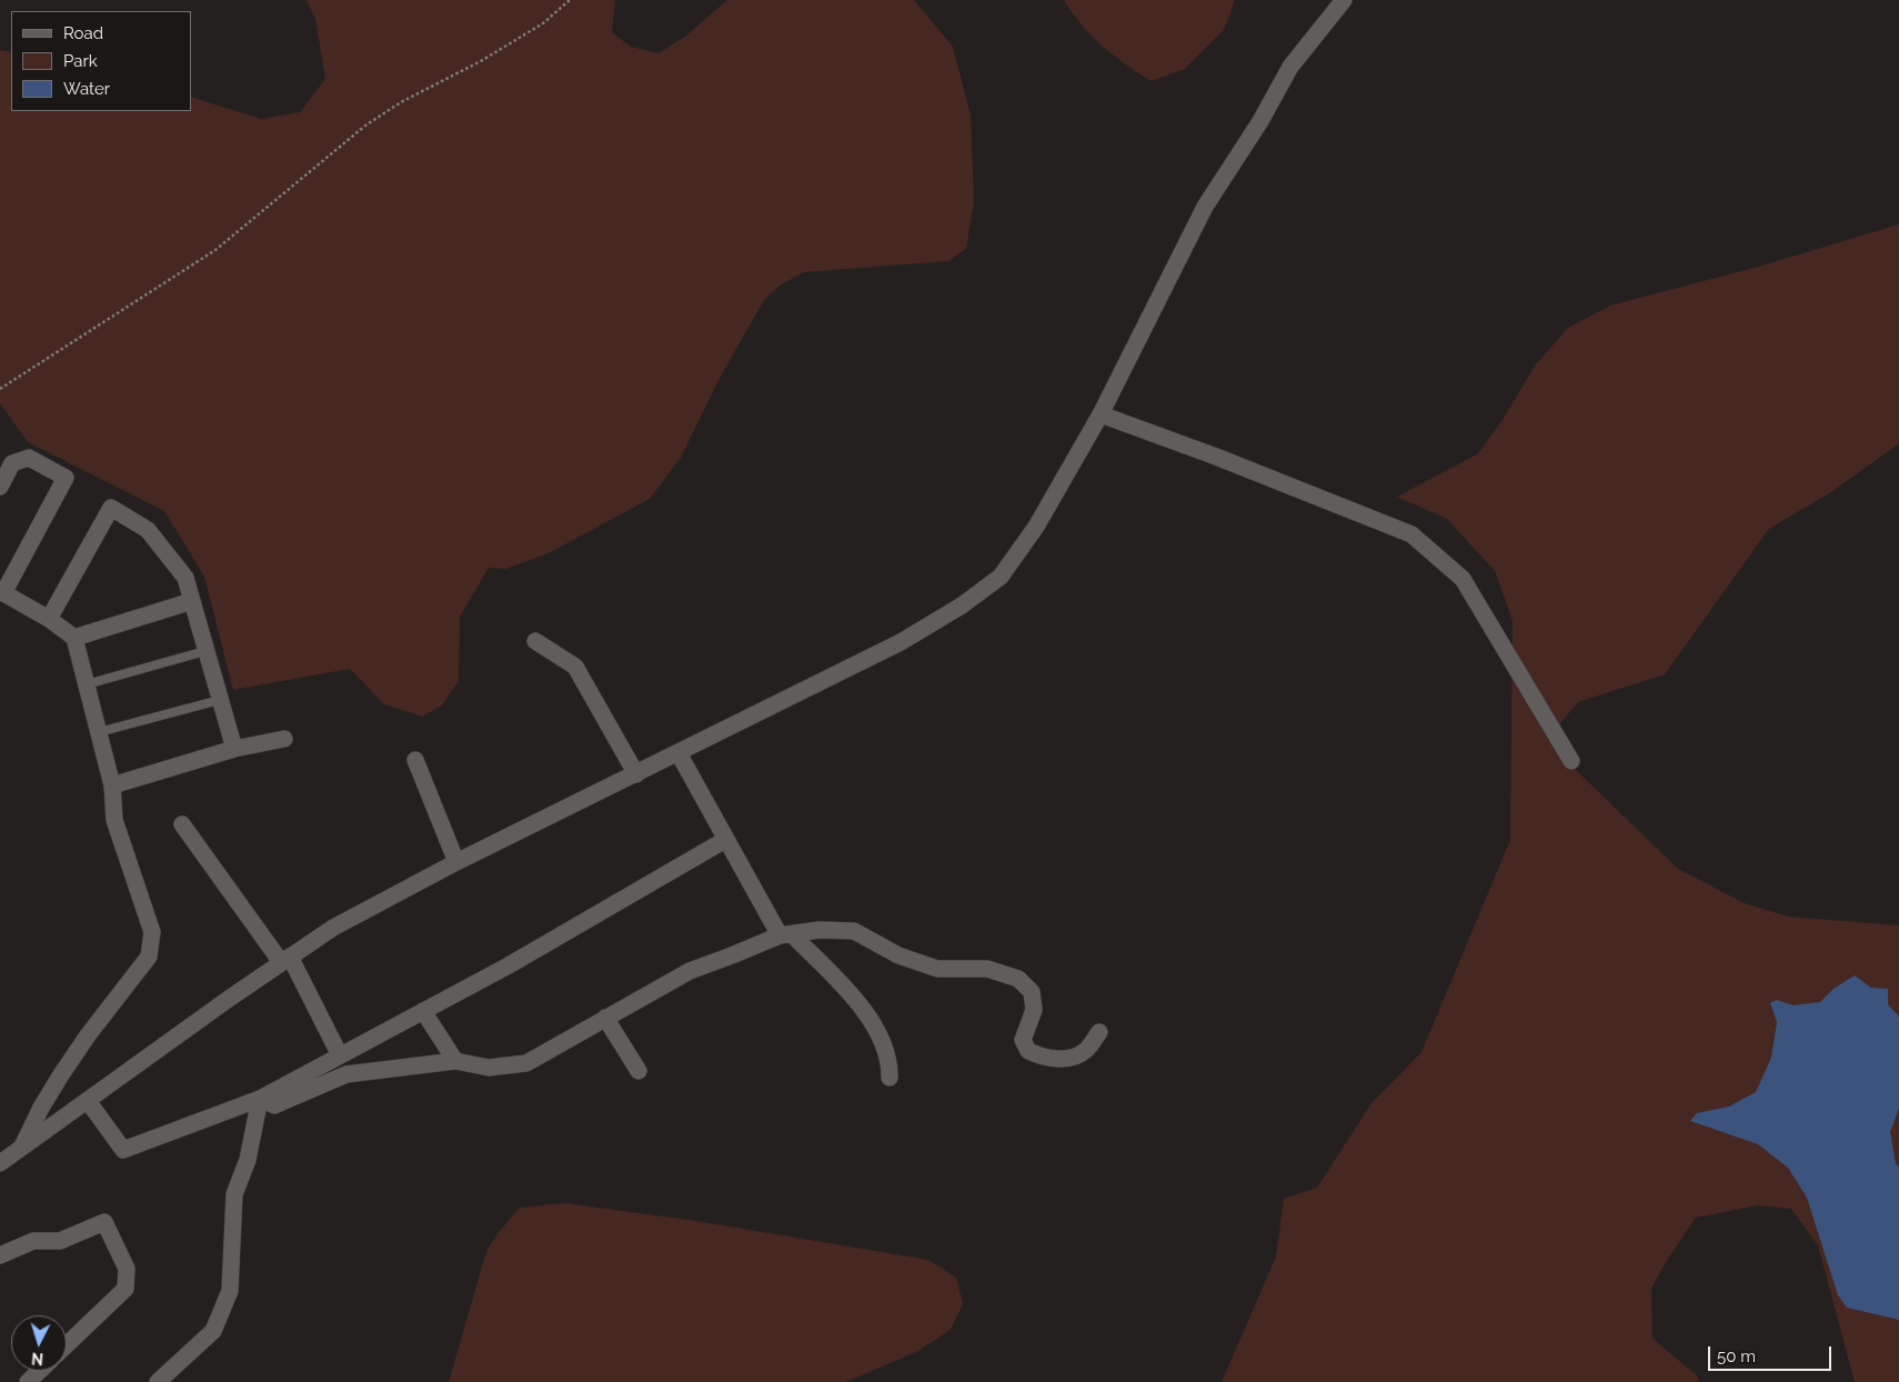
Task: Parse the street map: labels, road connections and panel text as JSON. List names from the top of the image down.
{
  "legend": ["Road", "Park", "Water"],
  "scale_bar": "50 m",
  "north": "bottom"
}
